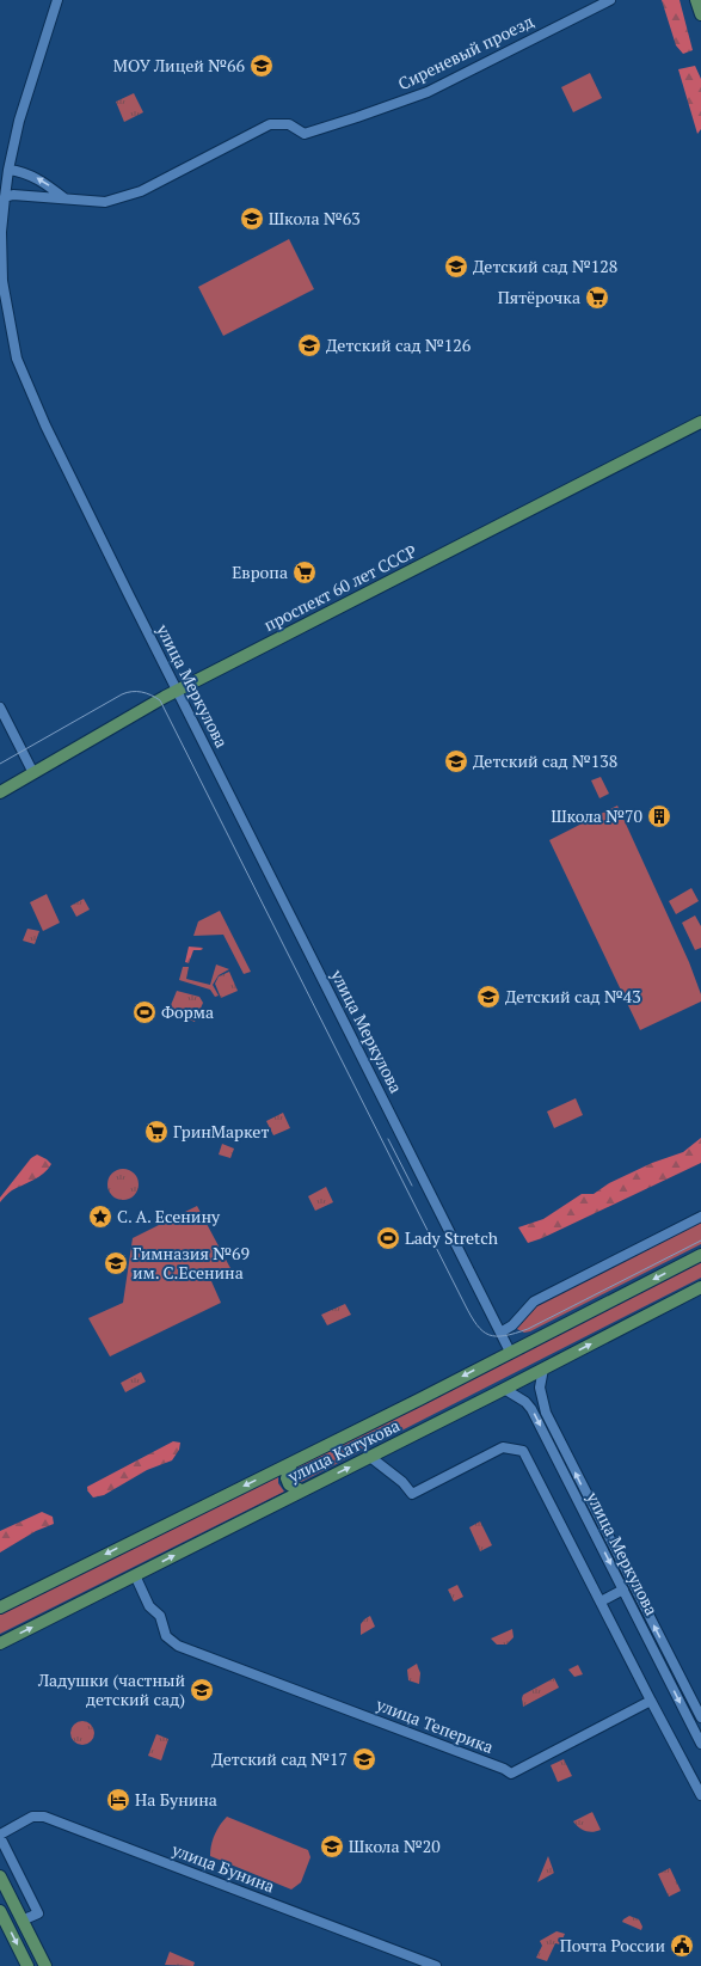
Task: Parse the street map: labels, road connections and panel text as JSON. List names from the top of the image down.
{
  "streets": {
    "main road": ["проспект 60 лет СССР", "улица Катукова"],
    "street": [
      "Сиреневый проезд",
      "улица Меркулова",
      "улица Теперика",
      "улица Бунина"
    ]
  },
  "crossings": [
    ["Сиреневый проезд", "улица Меркулова"],
    ["проспект 60 лет СССР", "улица Меркулова"],
    ["улица Меркулова", "улица Катукова"],
    ["улица Катукова", "улица Теперика"]
  ],
  "places": {
    "school or university": [
      "МОУ Лицей №66",
      "Школа №63",
      "Детский сад №128",
      "Детский сад №126",
      "Детский сад №138",
      "Детский сад №43",
      "Гимназия №69 им. С.Есенина",
      "Ладушки (частный детский сад)",
      "Детский сад №17",
      "Школа №20"
    ],
    "supermarket": ["Пятёрочка", "Европа", "ГринМаркет"],
    "building": ["Школа №70"],
    "sports": ["Форма", "Lady Stretch"],
    "place": ["С. А. Есенину"],
    "hotel": ["На Бунина"],
    "public building": ["Почта России"]
  }
}
